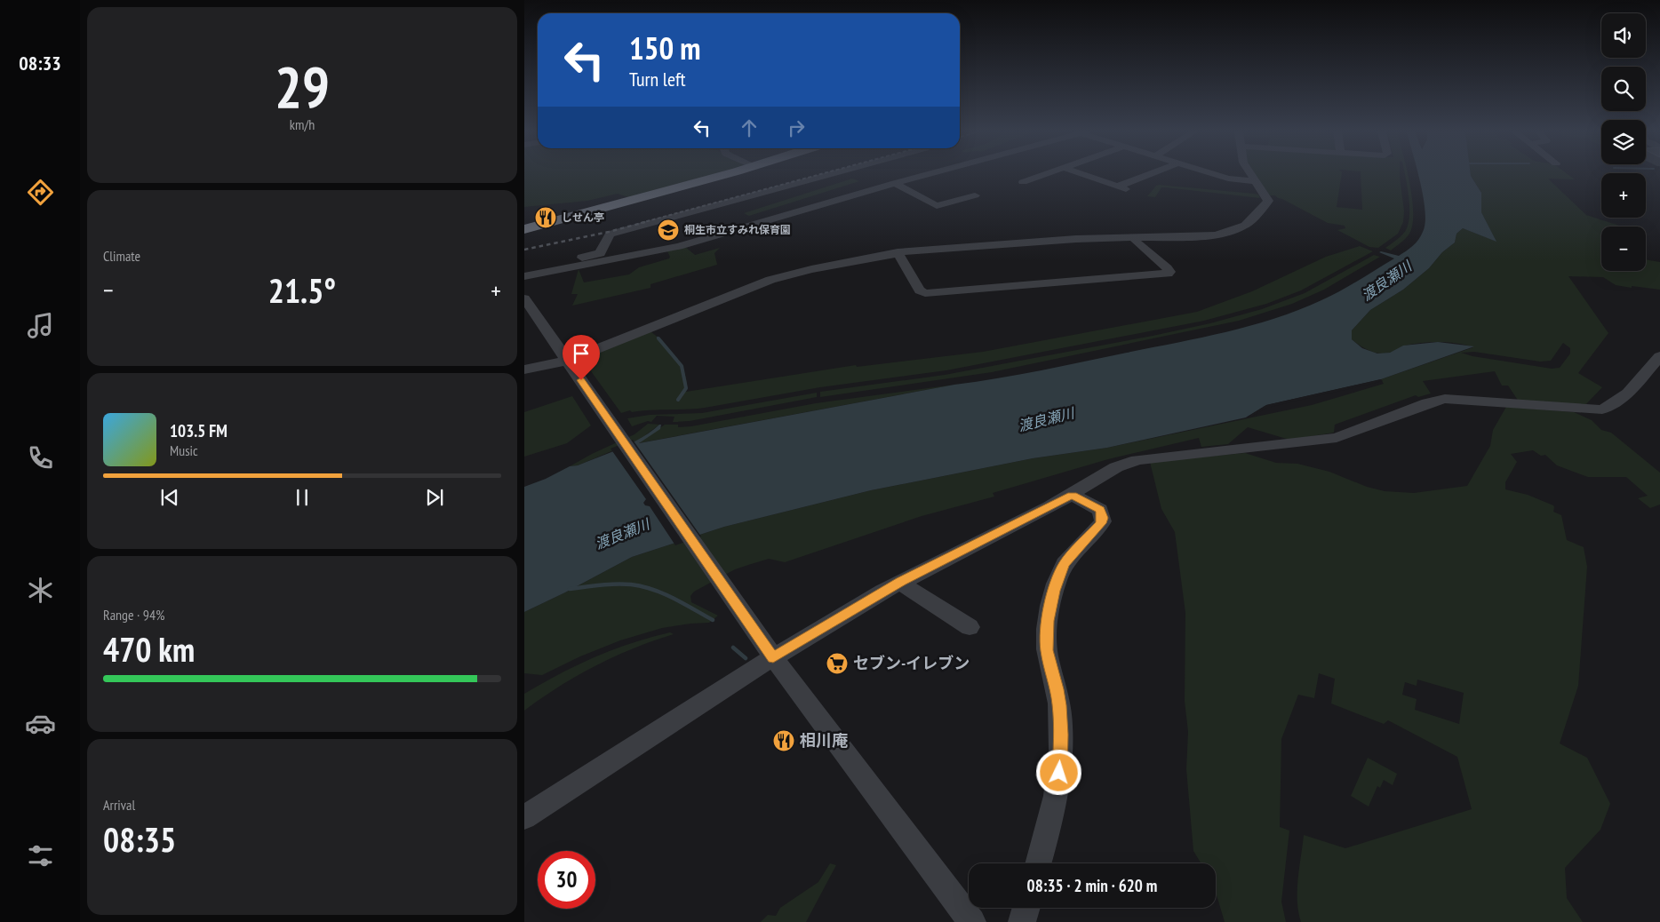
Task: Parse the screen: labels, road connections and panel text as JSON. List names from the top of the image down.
{
  "water": ["渡良瀬川"],
  "places": {
    "restaurant": ["しせん亭", "相川庵"],
    "school or university": ["桐生市立すみれ保育園"],
    "supermarket": ["セブン-イレブン"]
  },
  "page": {
    "tabs": "08:33",
    "tile": [
      ["29", "km/h"],
      "Climate",
      ["Range · 94%", "470 km"],
      ["Arrival", "08:35"]
    ],
    "map_buttons": ["+", "−"],
    "turn": ["150 m", "Turn left"],
    "heat": ["−", "21.5°", "+"],
    "song": ["103.5 FM", "Music"],
    "limit": "30",
    "trip": "08:35 · 2 min · 620 m"
  }
}
